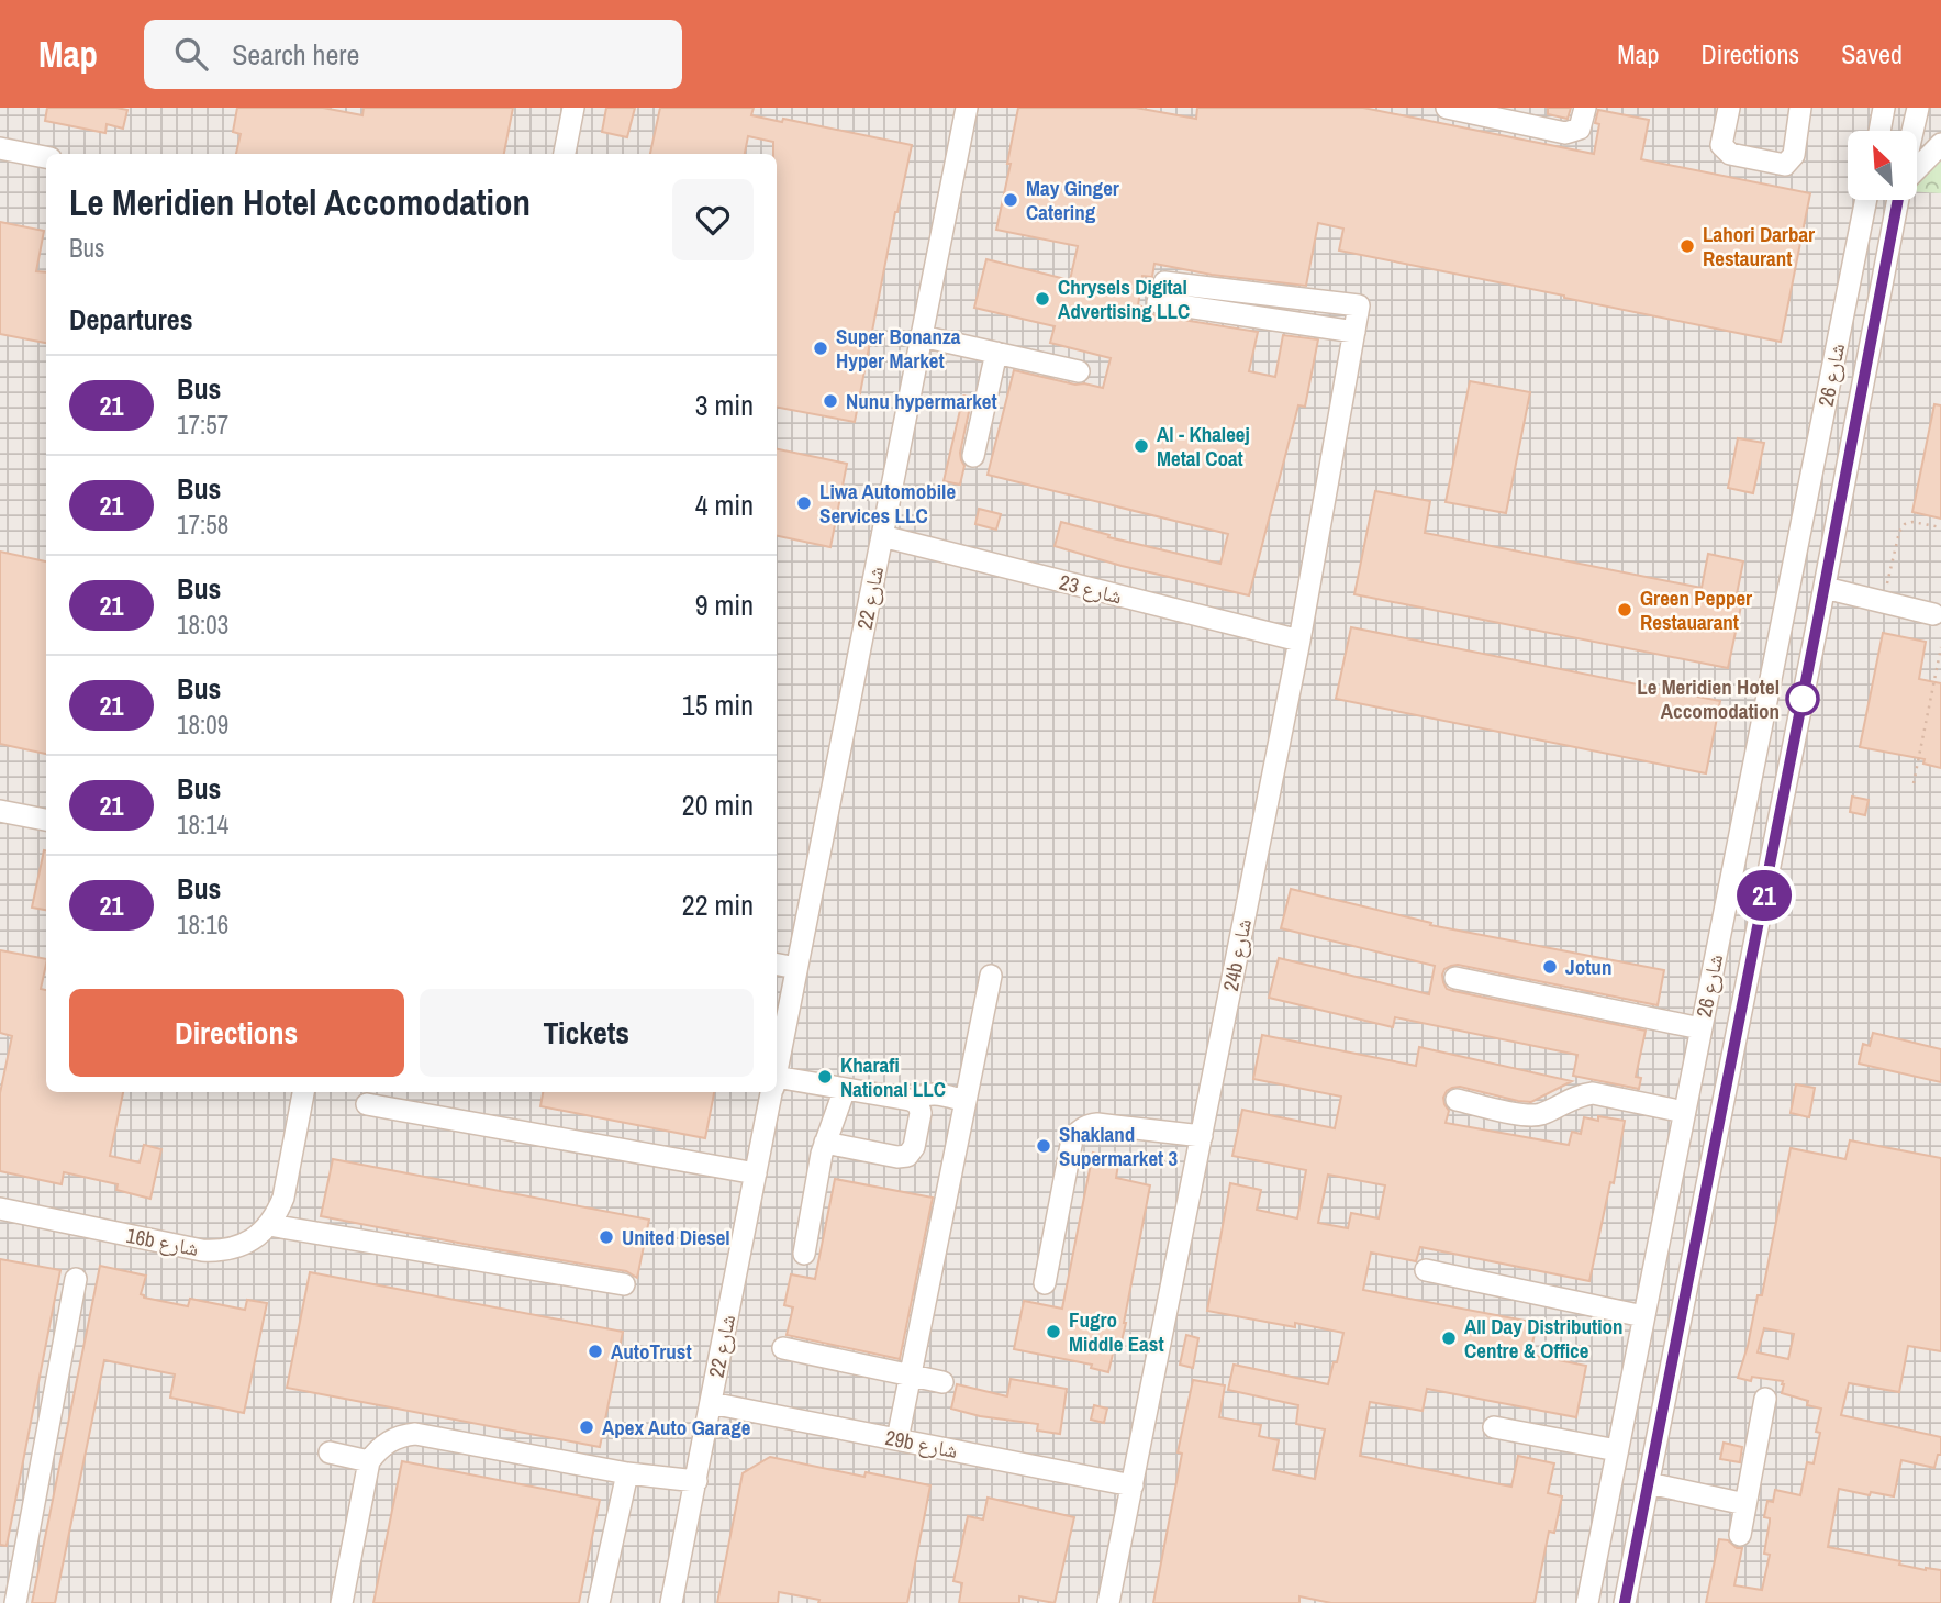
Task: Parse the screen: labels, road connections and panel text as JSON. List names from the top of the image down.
{
  "streets": {
    "street": [
      "شارع 26",
      "شارع 23",
      "شارع 22",
      "24b شارع",
      "16b شارع",
      "29b شارع"
    ]
  },
  "crossings": [
    ["شارع 23", "شارع 22"],
    ["شارع 23", "24b شارع"],
    ["شارع 22", "29b شارع"],
    ["24b شارع", "29b شارع"]
  ],
  "places": [
    "May Ginger Catering",
    "Lahori Darbar Restaurant",
    "Chrysels Digital Advertising LLC",
    "Super Bonanza Hyper Market",
    "Nunu hypermarket",
    "Al - Khaleej Metal Coat",
    "Liwa Automobile Services LLC",
    "Green Pepper Restauarant",
    "Le Meridien Hotel Accomodation",
    "Jotun",
    "Kharafi National LLC",
    "Shakland Supermarket 3",
    "United Diesel",
    "Fugro Middle East",
    "All Day Distribution Centre & Office",
    "AutoTrust",
    "Apex Auto Garage"
  ],
  "lines": ["bus line 21"],
  "north": "top left",
  "page": {
    "header": "Map",
    "search": "Search here",
    "nav": ["Map", "Directions", "Saved"],
    "on_map": "21",
    "heading": [
      ["Le Meridien Hotel Accomodation", "Bus"],
      "Departures"
    ],
    "list": [
      {
        "mark": "21",
        "name": "Bus",
        "note": "17:57",
        "value": "3 min"
      },
      {
        "mark": "21",
        "name": "Bus",
        "note": "17:58",
        "value": "4 min"
      },
      {
        "mark": "21",
        "name": "Bus",
        "note": "18:03",
        "value": "9 min"
      },
      {
        "mark": "21",
        "name": "Bus",
        "note": "18:09",
        "value": "15 min"
      },
      {
        "mark": "21",
        "name": "Bus",
        "note": "18:14",
        "value": "20 min"
      },
      {
        "mark": "21",
        "name": "Bus",
        "note": "18:16",
        "value": "22 min"
      }
    ],
    "buttons": ["Directions", "Tickets"]
  }
}
